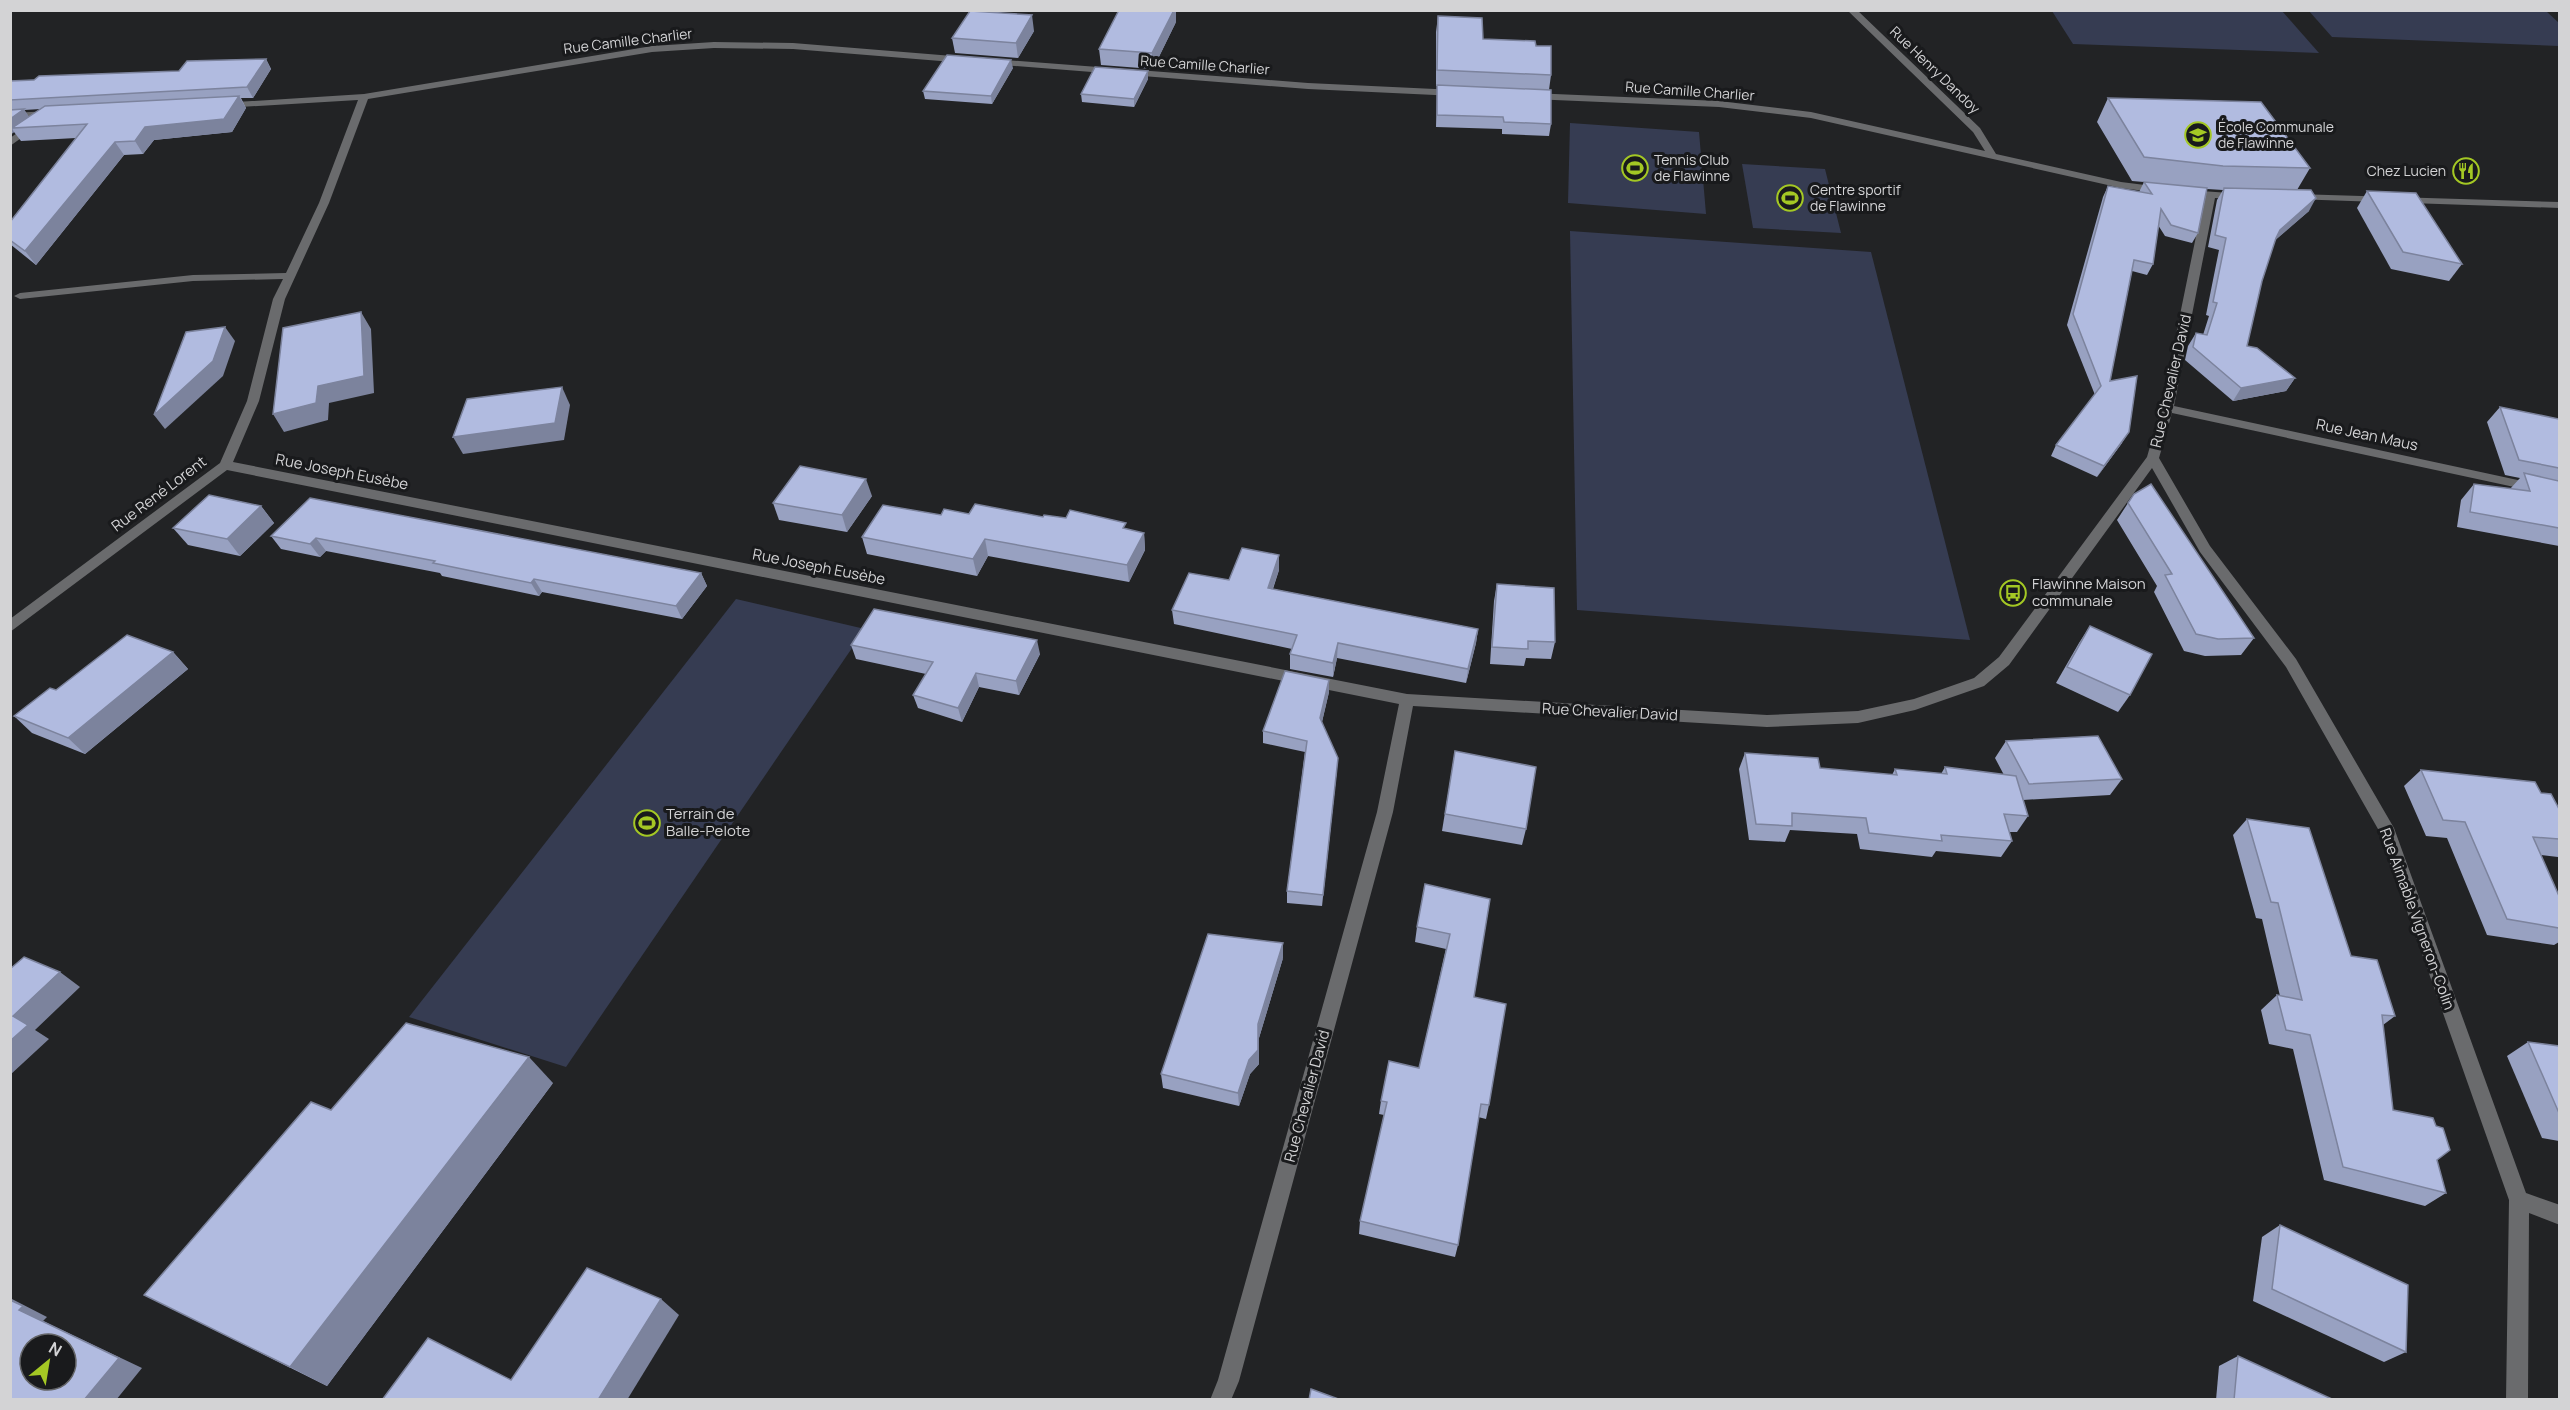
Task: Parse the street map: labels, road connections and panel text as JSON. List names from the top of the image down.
{
  "streets": {
    "street": [
      "Rue Camille Charlier",
      "Rue Henry Dandoy",
      "Rue Chevalier David",
      "Rue Jean Maus",
      "Rue Joseph Eusèbe",
      "Rue René Lorent",
      "Rue Aimable Vigneron-Colin"
    ]
  },
  "crossings": [
    ["Rue Camille Charlier", "Rue Henry Dandoy"],
    ["Rue Camille Charlier", "Rue Chevalier David"],
    ["Rue Camille Charlier", "Rue René Lorent"],
    ["Rue Chevalier David", "Rue Jean Maus"],
    ["Rue Chevalier David", "Rue Joseph Eusèbe"],
    ["Rue Chevalier David", "Rue Aimable Vigneron-Colin"],
    ["Rue Joseph Eusèbe", "Rue René Lorent"]
  ],
  "places": {
    "school or university": ["École Communale de Flawinne"],
    "sports": ["Tennis Club de Flawinne", "Centre sportif de Flawinne", "Terrain de Balle-Pelote"],
    "restaurant": ["Chez Lucien"],
    "bus stop": ["Flawinne Maison communale"]
  },
  "north": "top right"
}
